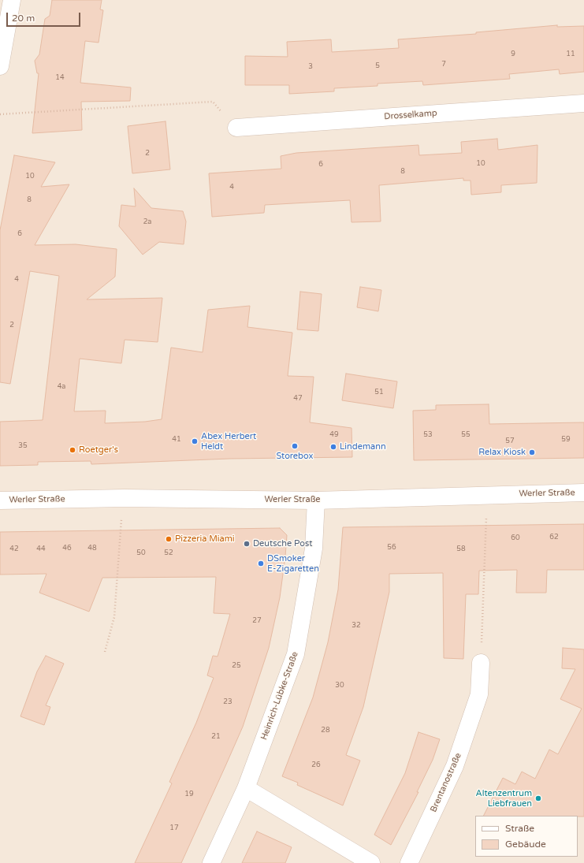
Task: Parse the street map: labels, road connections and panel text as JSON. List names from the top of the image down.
{
  "streets": {
    "street": [
      "Drosselkamp",
      "Werler Straße",
      "Heinrich-Lübke-Straße",
      "Brentanostraße"
    ]
  },
  "crossings": [
    ["Werler Straße", "Heinrich-Lübke-Straße"]
  ],
  "places": [
    "Abex Herbert Heldt",
    "Storebox",
    "Lindemann",
    "Roetger's",
    "Relax Kiosk",
    "Pizzeria Miami",
    "Deutsche Post",
    "DSmoker E-Zigaretten",
    "Altenzentrum Liebfrauen"
  ],
  "house_numbers": [
    "9",
    "11",
    "7",
    "5",
    "3",
    "14",
    "2",
    "10",
    "6",
    "8",
    "10",
    "4",
    "8",
    "2a",
    "6",
    "4",
    "2",
    "4a",
    "51",
    "47",
    "49",
    "53",
    "55",
    "41",
    "59",
    "57",
    "35",
    "62",
    "60",
    "56",
    "46",
    "48",
    "42",
    "44",
    "58",
    "50",
    "52",
    "27",
    "32",
    "25",
    "30",
    "23",
    "28",
    "21",
    "26",
    "19",
    "17"
  ],
  "legend": ["Straße", "Gebäude"],
  "scale_bar": "20 m"
}
